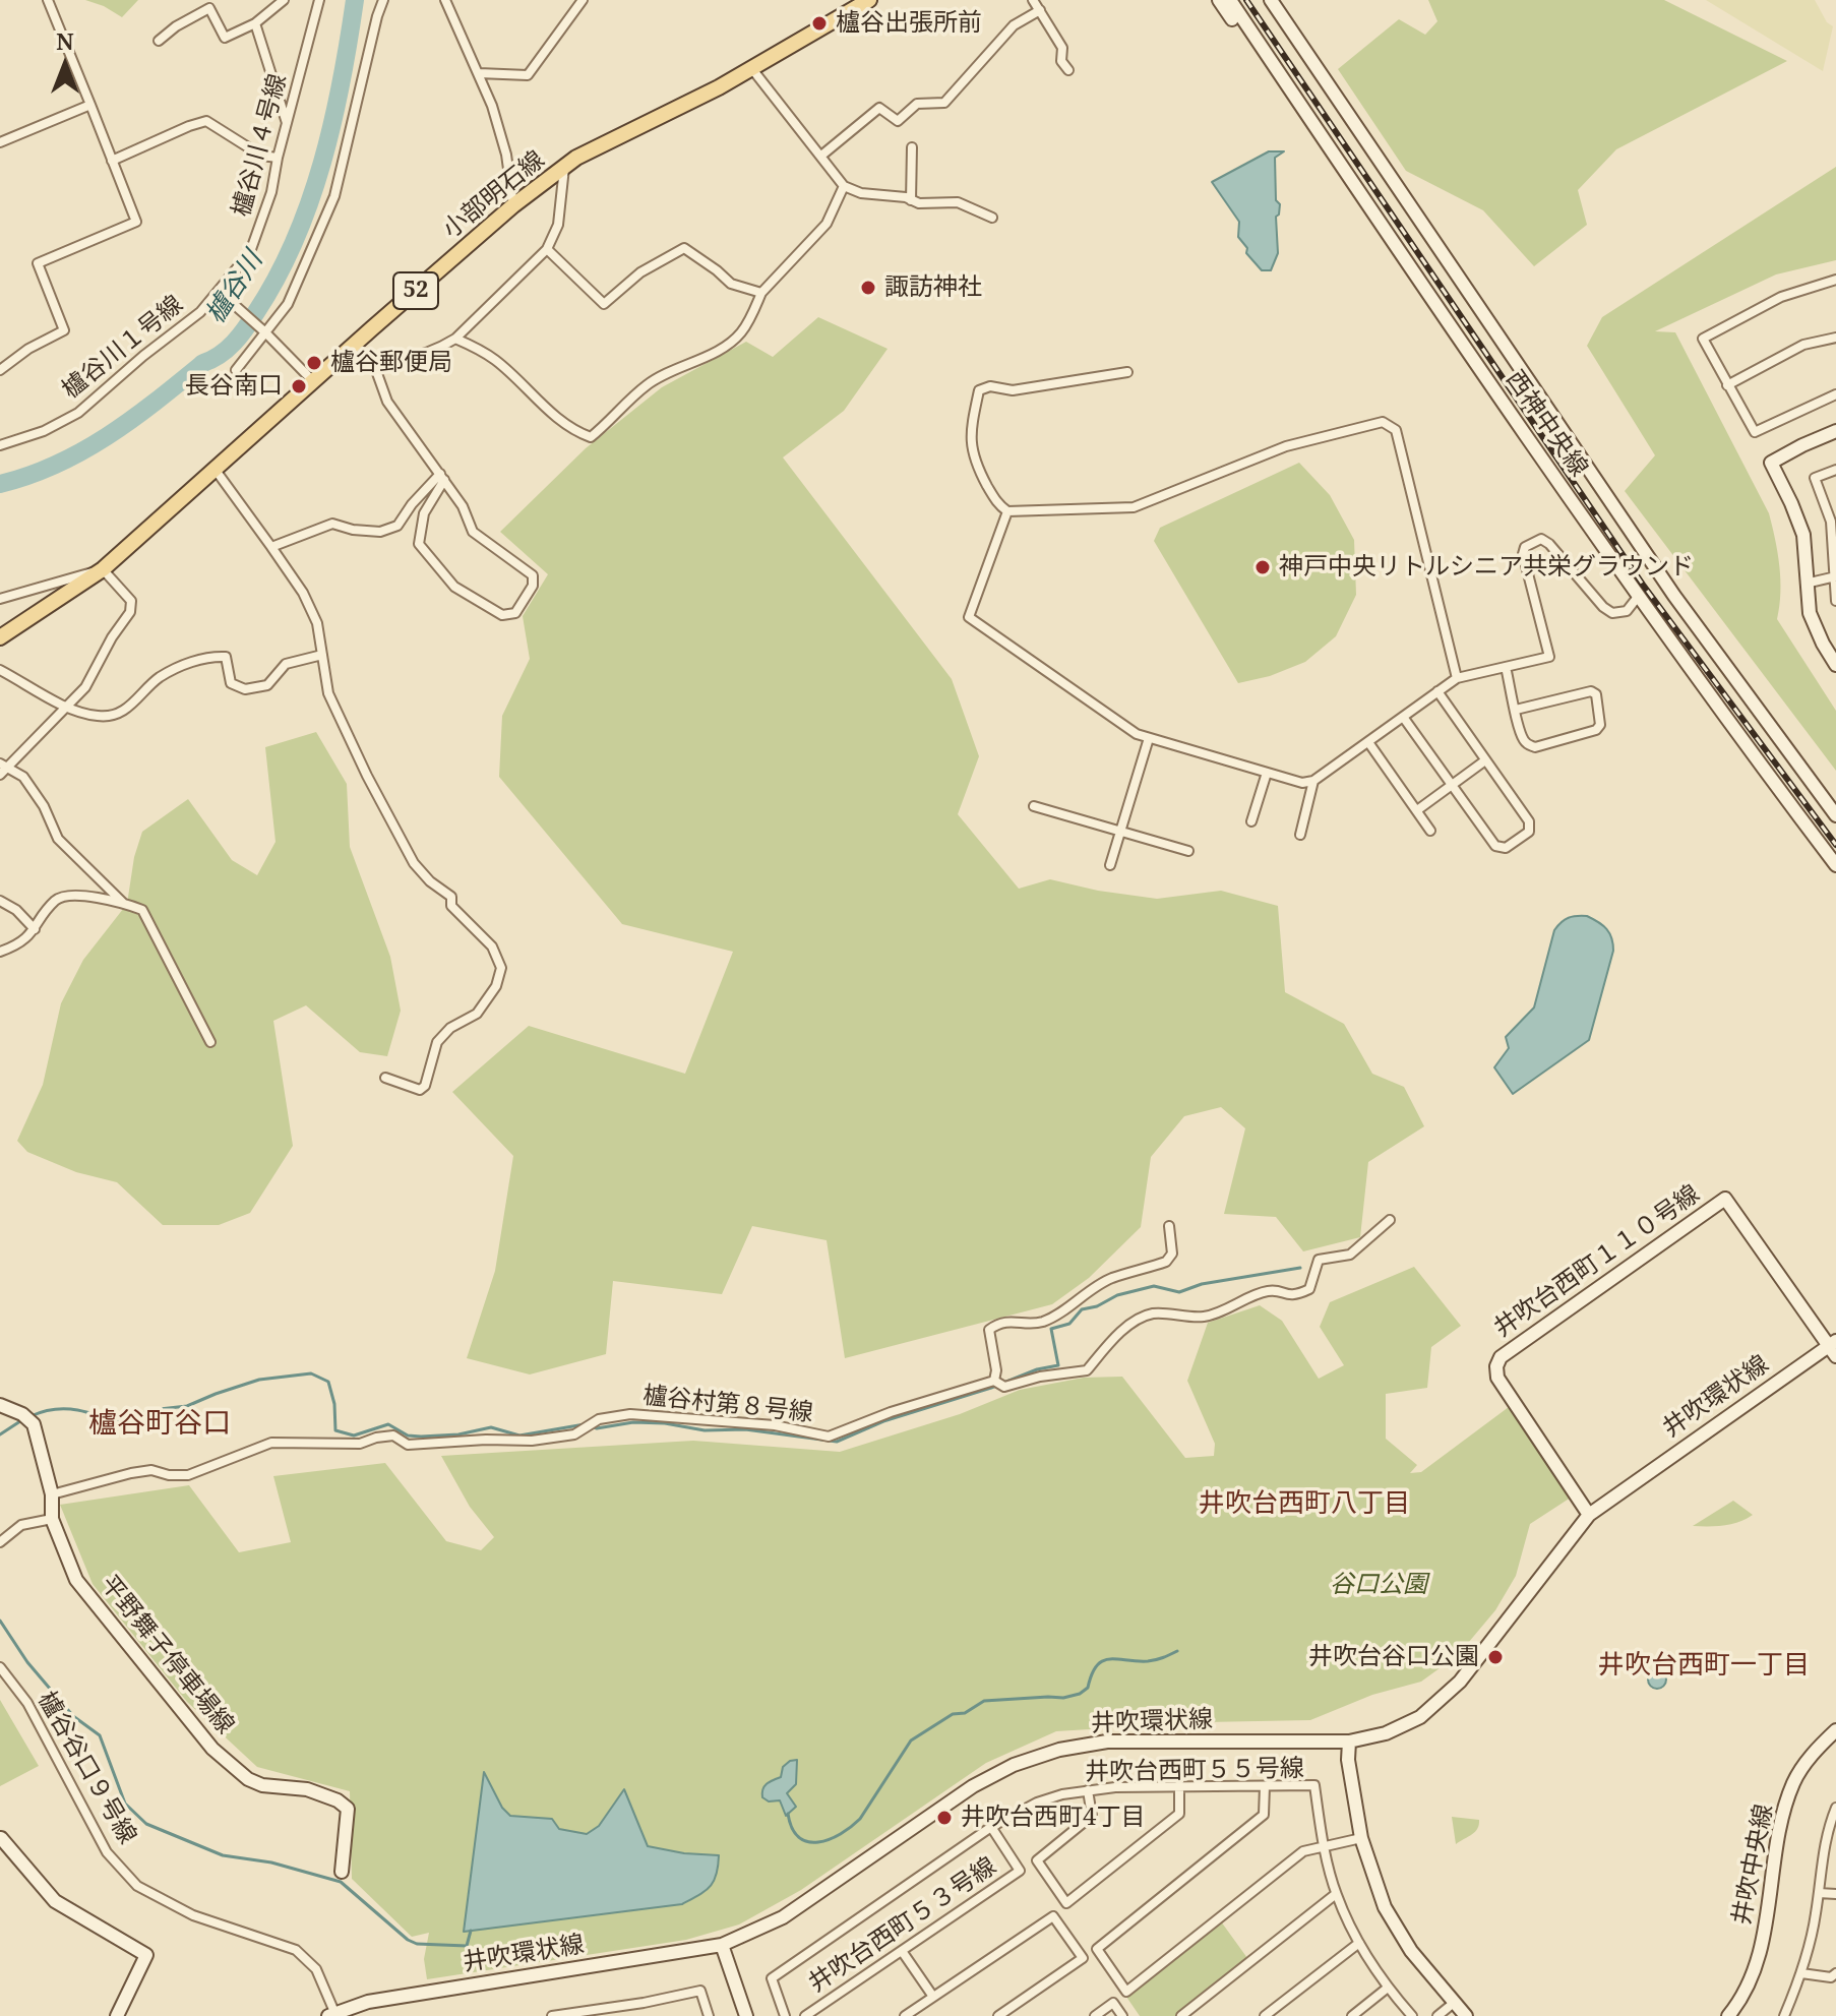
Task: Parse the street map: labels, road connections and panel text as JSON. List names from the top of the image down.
{
  "streets": {
    "main road": ["小部明石線", "52"],
    "street": [
      "櫨谷川４号線",
      "櫨谷川１号線",
      "西神中央線",
      "井吹台西町１１０号線",
      "井吹環状線",
      "櫨谷村第８号線",
      "平野舞子停車場線",
      "櫨谷谷口９号線",
      "井吹台西町５５号線",
      "井吹中央線",
      "井吹台西町５３号線"
    ]
  },
  "crossings": [
    ["櫨谷川４号線", "櫨谷川１号線"],
    ["井吹台西町１１０号線", "井吹環状線"],
    ["井吹環状線", "櫨谷谷口９号線"],
    ["櫨谷村第８号線", "平野舞子停車場線"],
    ["井吹台西町５５号線", "井吹台西町５３号線"]
  ],
  "districts": ["櫨谷町谷口", "井吹台西町八丁目", "井吹台西町一丁目"],
  "water": ["櫨谷川"],
  "parks": ["谷口公園"],
  "places": [
    "櫨谷出張所前",
    "諏訪神社",
    "櫨谷郵便局",
    "長谷南口",
    "神戸中央リトルシニア共栄グラウンド",
    "井吹台谷口公園",
    "井吹台西町4丁目"
  ],
  "north": "top"
}
